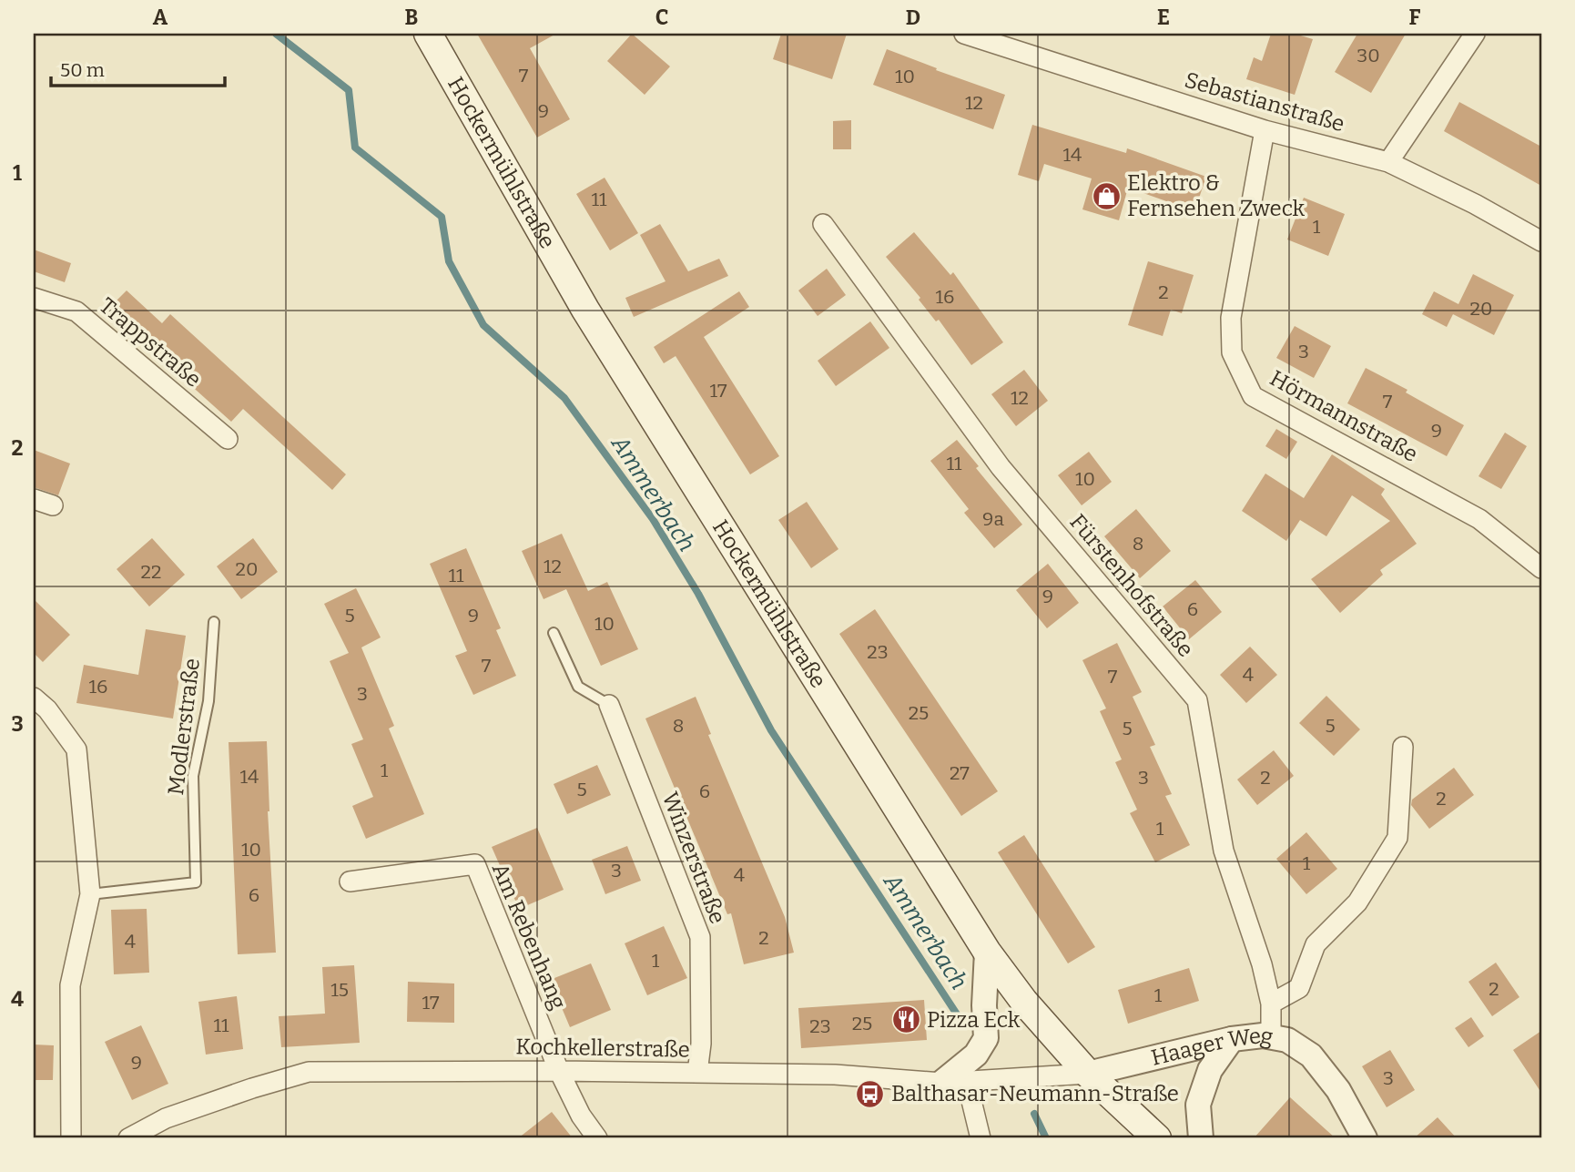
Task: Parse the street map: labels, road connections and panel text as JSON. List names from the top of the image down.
{
  "streets": {
    "main road": ["Hockermühlstraße"],
    "street": [
      "Sebastianstraße",
      "Trappstraße",
      "Hörmannstraße",
      "Fürstenhofstraße",
      "Winzerstraße",
      "Am Rebenhang",
      "Kochkellerstraße",
      "Haager Weg"
    ],
    "lane": ["Modlerstraße"]
  },
  "crossings": [
    ["Sebastianstraße", "Hörmannstraße"],
    ["Hockermühlstraße", "Kochkellerstraße"],
    ["Hockermühlstraße", "Haager Weg"],
    ["Fürstenhofstraße", "Haager Weg"],
    ["Winzerstraße", "Kochkellerstraße"],
    ["Am Rebenhang", "Kochkellerstraße"],
    ["Kochkellerstraße", "Haager Weg"]
  ],
  "water": ["Ammerbach"],
  "places": {
    "shop": ["Elektro & Fernsehen Zweck"],
    "restaurant": ["Pizza Eck"],
    "bus stop": ["Balthasar-Neumann-Straße"]
  },
  "house_numbers": [
    "30",
    "7",
    "10",
    "12",
    "9",
    "14",
    "11",
    "1",
    "2",
    "16",
    "20",
    "3",
    "17",
    "12",
    "7",
    "9",
    "11",
    "10",
    "9a",
    "8",
    "12",
    "20",
    "22",
    "11",
    "9",
    "6",
    "5",
    "9",
    "10",
    "23",
    "7",
    "4",
    "7",
    "16",
    "3",
    "25",
    "8",
    "5",
    "5",
    "1",
    "27",
    "14",
    "3",
    "2",
    "5",
    "6",
    "2",
    "1",
    "10",
    "1",
    "3",
    "4",
    "6",
    "2",
    "4",
    "1",
    "2",
    "15",
    "1",
    "17",
    "25",
    "11",
    "23",
    "9",
    "3"
  ],
  "scale_bar": "50 m",
  "grid": {
    "columns": [
      "A",
      "B",
      "C",
      "D",
      "E",
      "F"
    ],
    "rows": [
      "1",
      "2",
      "3",
      "4"
    ]
  }
}
